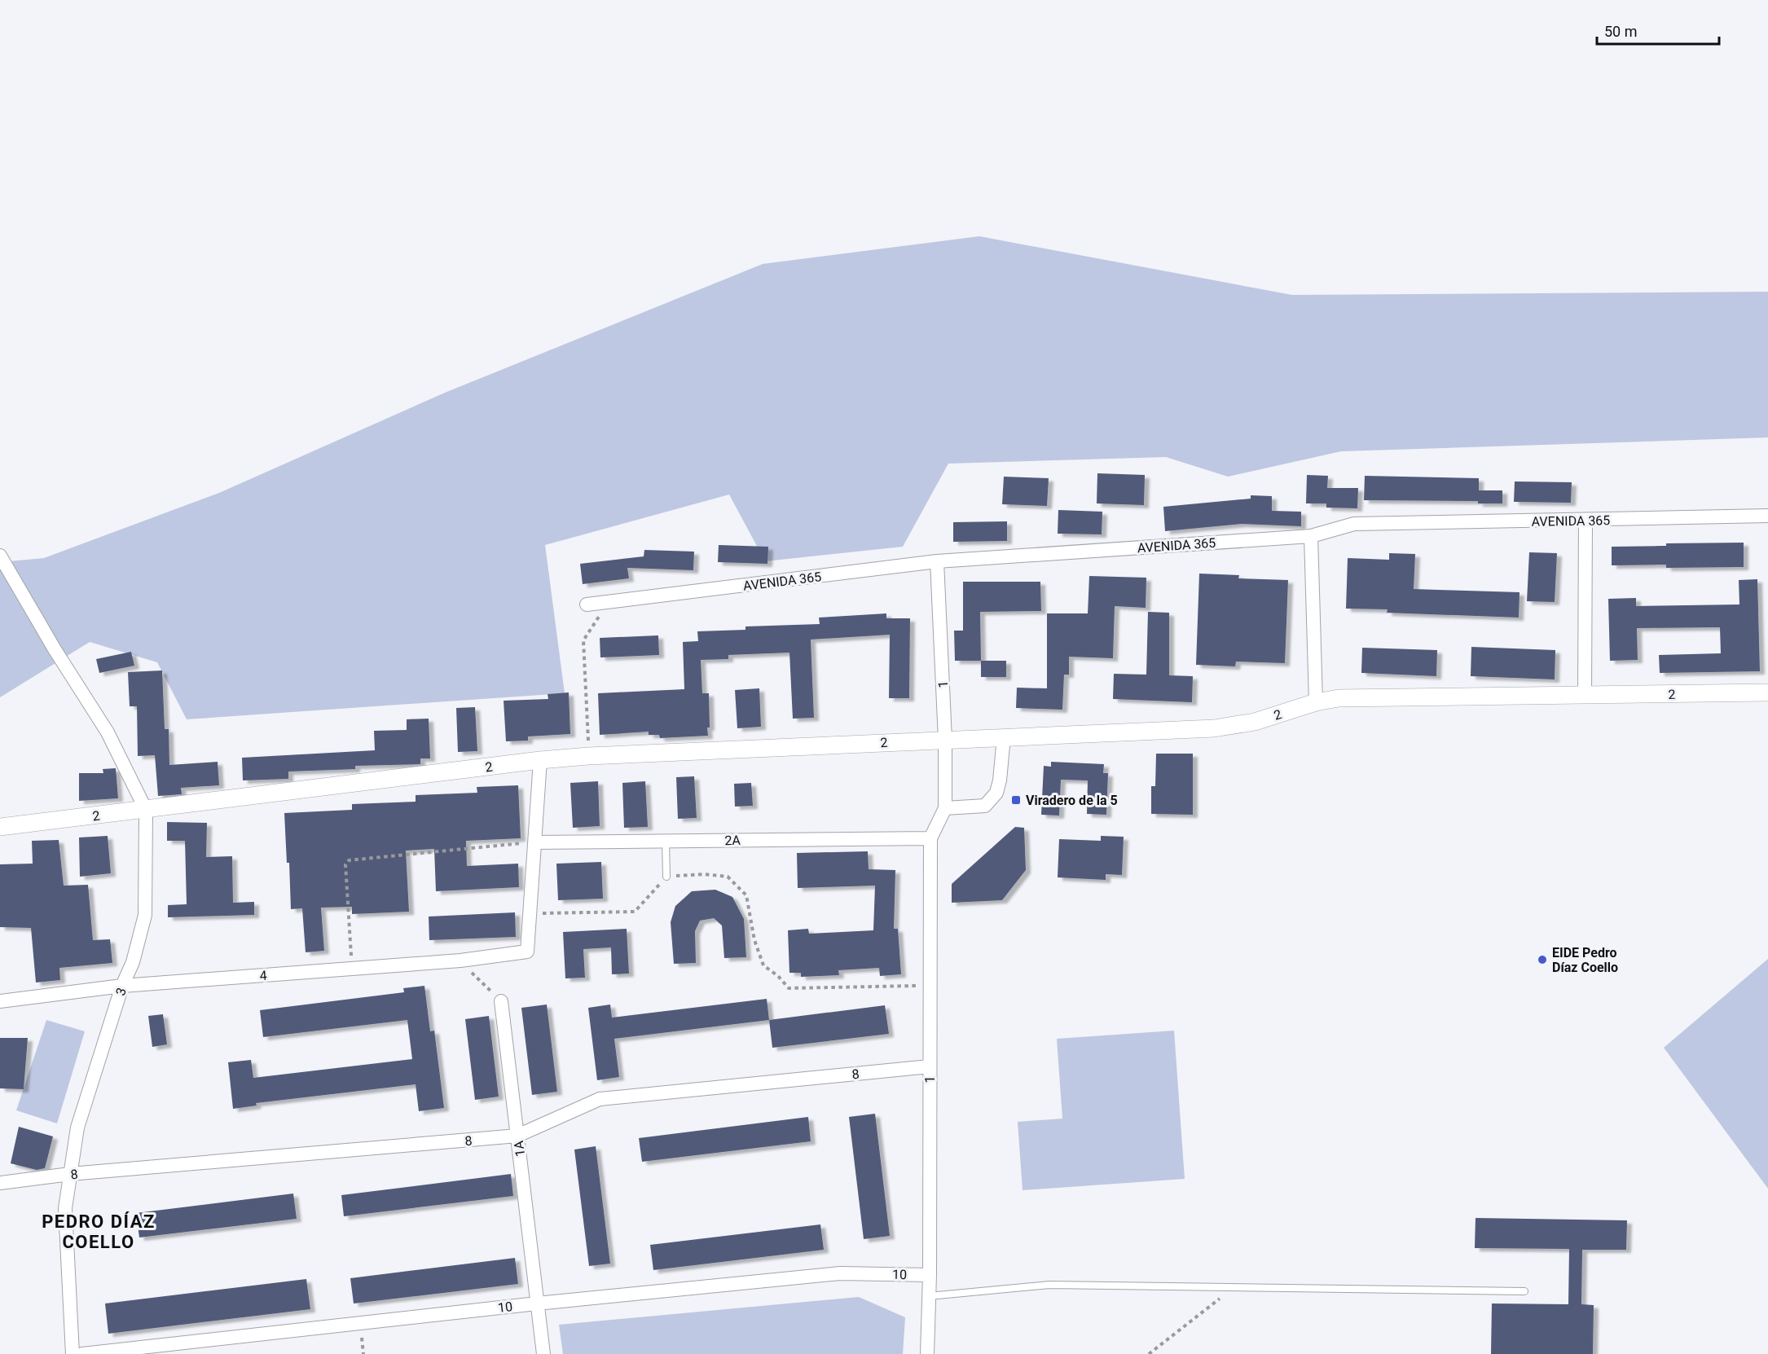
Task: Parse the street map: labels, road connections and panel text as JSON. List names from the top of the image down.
{
  "streets": {
    "street": [
      "AVENIDA 365",
      "1",
      "2",
      "2A",
      "4",
      "3",
      "8",
      "1A",
      "10"
    ]
  },
  "crossings": [
    ["AVENIDA 365", "1"],
    ["1", "2"],
    ["1", "2A"],
    ["1", "8"],
    ["1", "10"],
    ["2", "3"],
    ["4", "3"],
    ["3", "8"],
    ["8", "1A"],
    ["1A", "10"]
  ],
  "districts": ["PEDRO DÍAZ COELLO"],
  "places": {
    "transit": ["Viradero de la 5"],
    "other": ["EIDE Pedro Díaz Coello"]
  },
  "scale_bar": "50 m"
}
